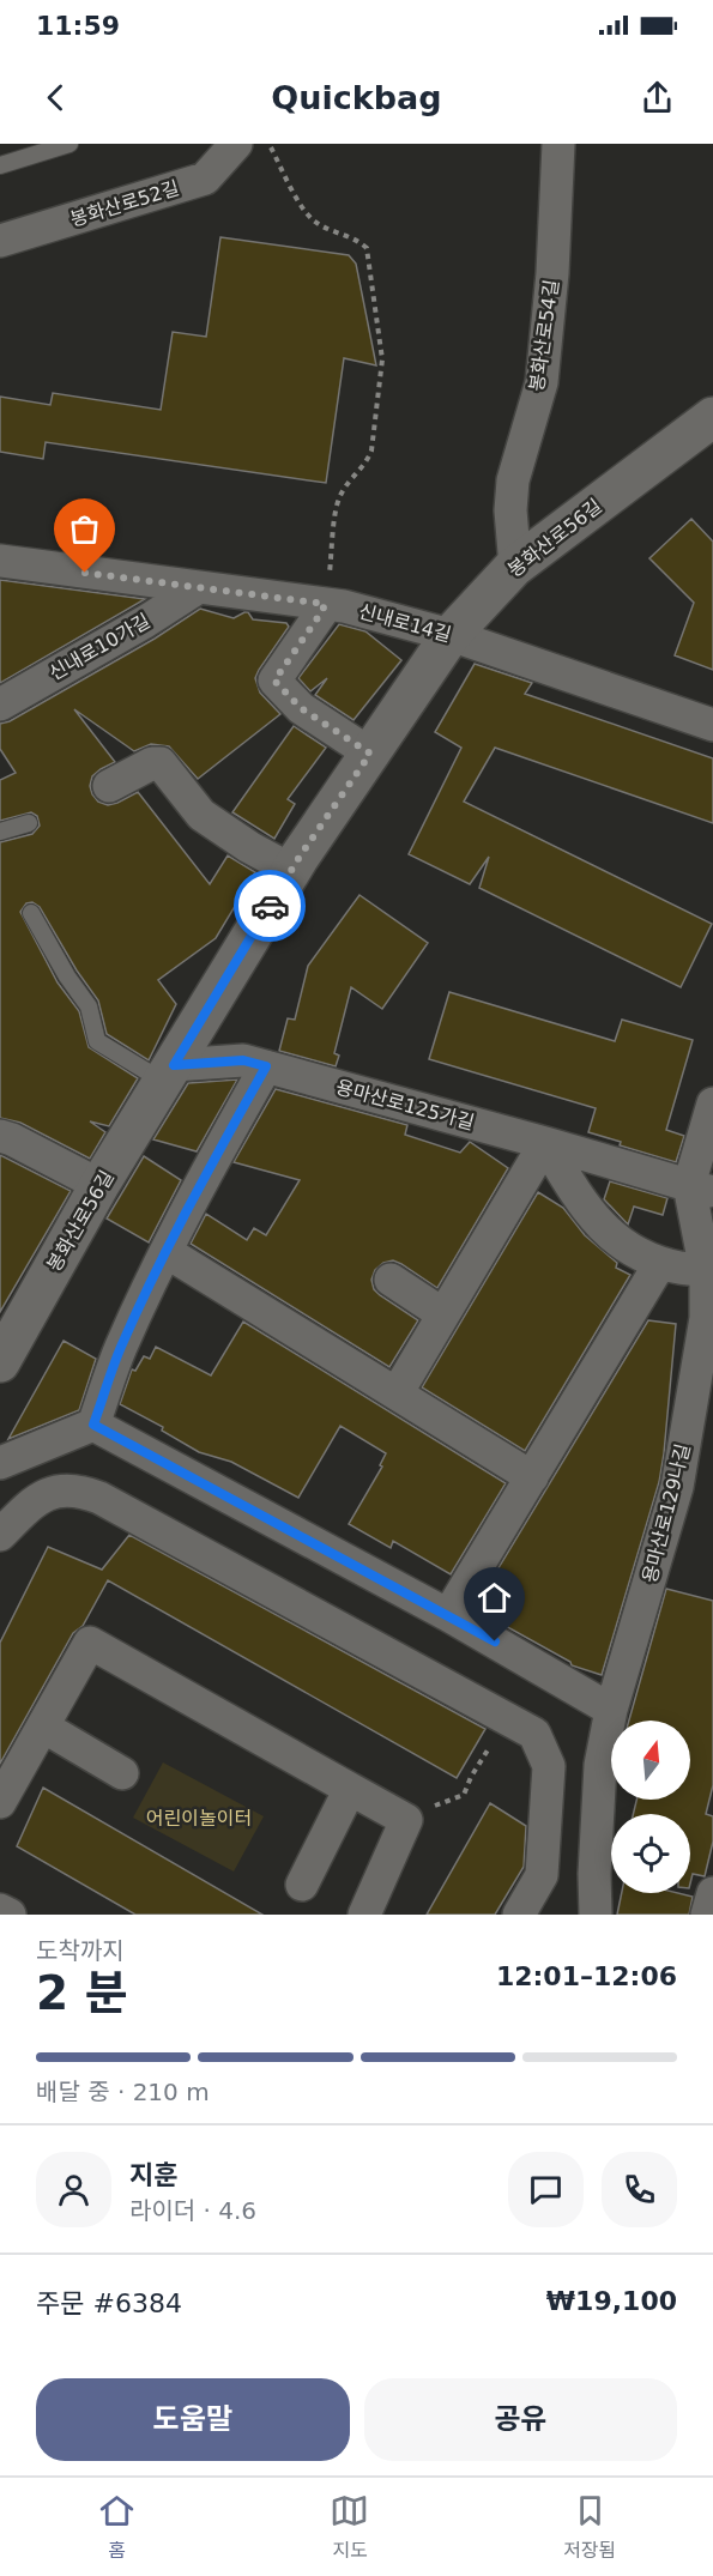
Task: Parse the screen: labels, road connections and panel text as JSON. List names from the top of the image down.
{
  "streets": {
    "street": [
      "봉화산로52길",
      "봉화산로54길",
      "봉화산로56길",
      "신내로14길",
      "신내로10가길",
      "용마산로125가길",
      "용마산로129나길"
    ]
  },
  "crossings": [
    ["봉화산로54길", "봉화산로56길"],
    ["봉화산로56길", "신내로14길"],
    ["봉화산로56길", "용마산로125가길"],
    ["신내로14길", "신내로10가길"],
    ["용마산로125가길", "용마산로129나길"]
  ],
  "parks": ["어린이놀이터"],
  "north": "top",
  "page": {
    "status": "11:59",
    "header": "Quickbag",
    "heading": ["2 분", "도착까지", "12:01–12:06"],
    "panel": [
      "지훈",
      "라이더 · 4.6",
      "주문 #6384",
      "₩19,100"
    ],
    "bar": "배달 중 · 210 m",
    "buttons": ["도움말", "공유"],
    "tabs": ["홈", "지도", "저장됨"]
  }
}
